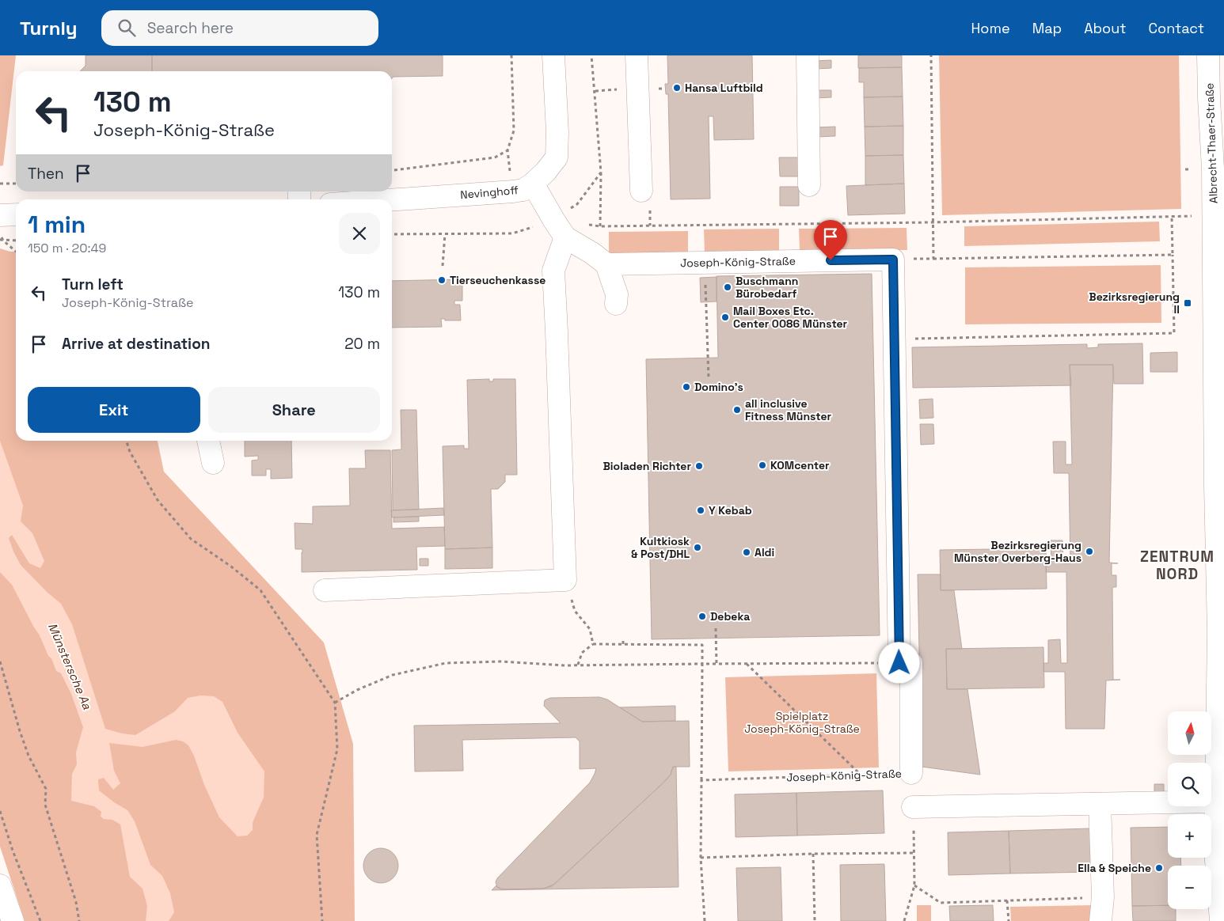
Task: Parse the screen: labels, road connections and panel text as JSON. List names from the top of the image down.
{
  "streets": {
    "street": ["Albrecht-Thaer-Straße", "Nevinghoff", "Joseph-König-Straße"]
  },
  "districts": ["ZENTRUM NORD"],
  "water": ["Münstersche Aa"],
  "parks": ["Spielplatz Joseph-König-Straße"],
  "places": {
    "other": [
      "Hansa Luftbild",
      "Tierseuchenkasse",
      "Buschmann Bürobedarf",
      "Mail Boxes Etc. Center 0086 Münster",
      "Domino's",
      "all inclusive Fitness Münster",
      "KOMcenter",
      "Bioladen Richter",
      "Y Kebab",
      "Kultkiosk & Post/DHL",
      "Bezirksregierung Münster Overberg-Haus",
      "Aldi",
      "Debeka",
      "Ella & Speiche"
    ],
    "transit": ["Bezirksregierung II"]
  },
  "north": "top",
  "page": {
    "header": "Turnly",
    "search": "Search here",
    "nav": [
      "Home",
      "Map",
      "About",
      "Contact"
    ],
    "turn": ["130 m", "Joseph-König-Straße"],
    "then": "Then",
    "heading": ["1 min", "150 m · 20:49"],
    "list": [
      {
        "name": "Turn left",
        "note": "Joseph-König-Straße",
        "value": "130 m"
      },
      {
        "name": "Arrive at destination",
        "value": "20 m"
      }
    ],
    "buttons": ["Exit", "Share"],
    "map_buttons": ["+", "−"]
  }
}
